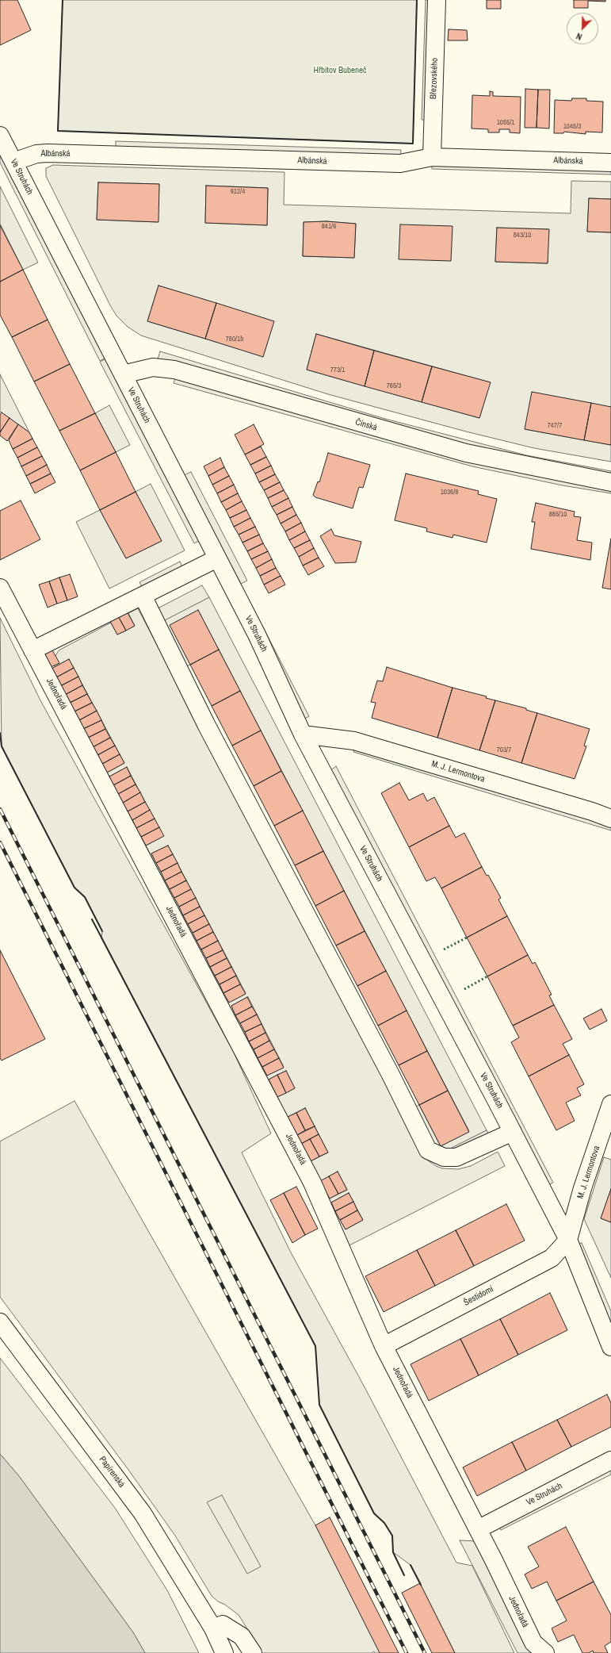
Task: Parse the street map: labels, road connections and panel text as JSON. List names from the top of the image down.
{
  "streets": {
    "street": [
      "Březovského",
      "Albánská",
      "Ve Struhách",
      "Čínská",
      "Jednořadá",
      "M. J. Lermontova",
      "Šestidomí",
      "Papírenská"
    ]
  },
  "crossings": [
    ["Březovského", "Albánská"],
    ["Albánská", "Ve Struhách"],
    ["Ve Struhách", "Čínská"],
    ["Ve Struhách", "Jednořadá"],
    ["Ve Struhách", "M. J. Lermontova"],
    ["Ve Struhách", "Šestidomí"],
    ["Jednořadá", "Šestidomí"],
    ["M. J. Lermontova", "Šestidomí"]
  ],
  "parks": ["Hřbitov Bubeneč"],
  "house_numbers": [
    "1055/1",
    "1045/3",
    "912/4",
    "841/6",
    "843/10",
    "780/1b",
    "773/1",
    "765/3",
    "747/7",
    "1036/8",
    "885/10",
    "703/7"
  ],
  "north": "bottom left"
}
